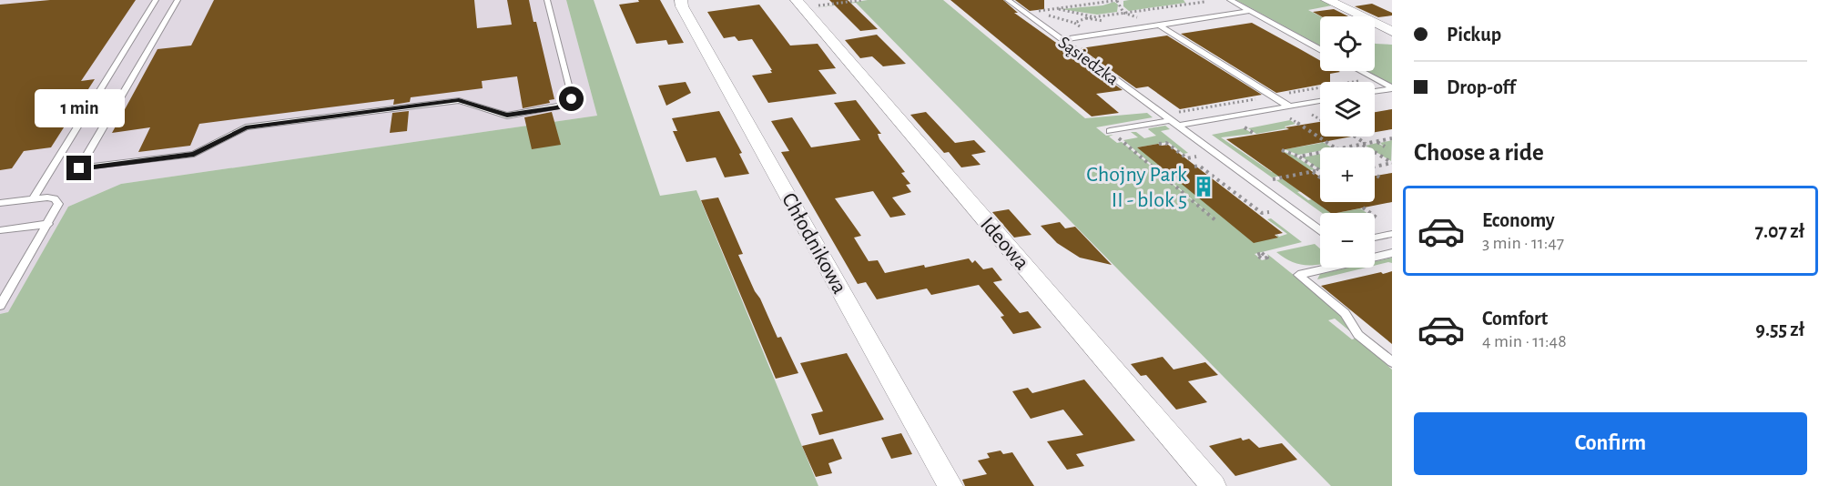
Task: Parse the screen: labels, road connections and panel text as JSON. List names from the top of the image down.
{
  "streets": {
    "street": ["Chłodnikowa", "Ideowa"],
    "lane": ["Sąsiedzka"]
  },
  "places": {
    "building": ["Chojny Park II - blok 5"]
  },
  "page": {
    "banner": ["Pickup", "Drop-off"],
    "map_buttons": ["+", "−"],
    "bubble": "1 min",
    "heading": "Choose a ride",
    "list": [
      {
        "name": "Economy",
        "note": "3 min · 11:47",
        "value": "7.07 zł"
      },
      {
        "name": "Comfort",
        "note": "4 min · 11:48",
        "value": "9.55 zł"
      }
    ],
    "buttons": "Confirm"
  }
}
